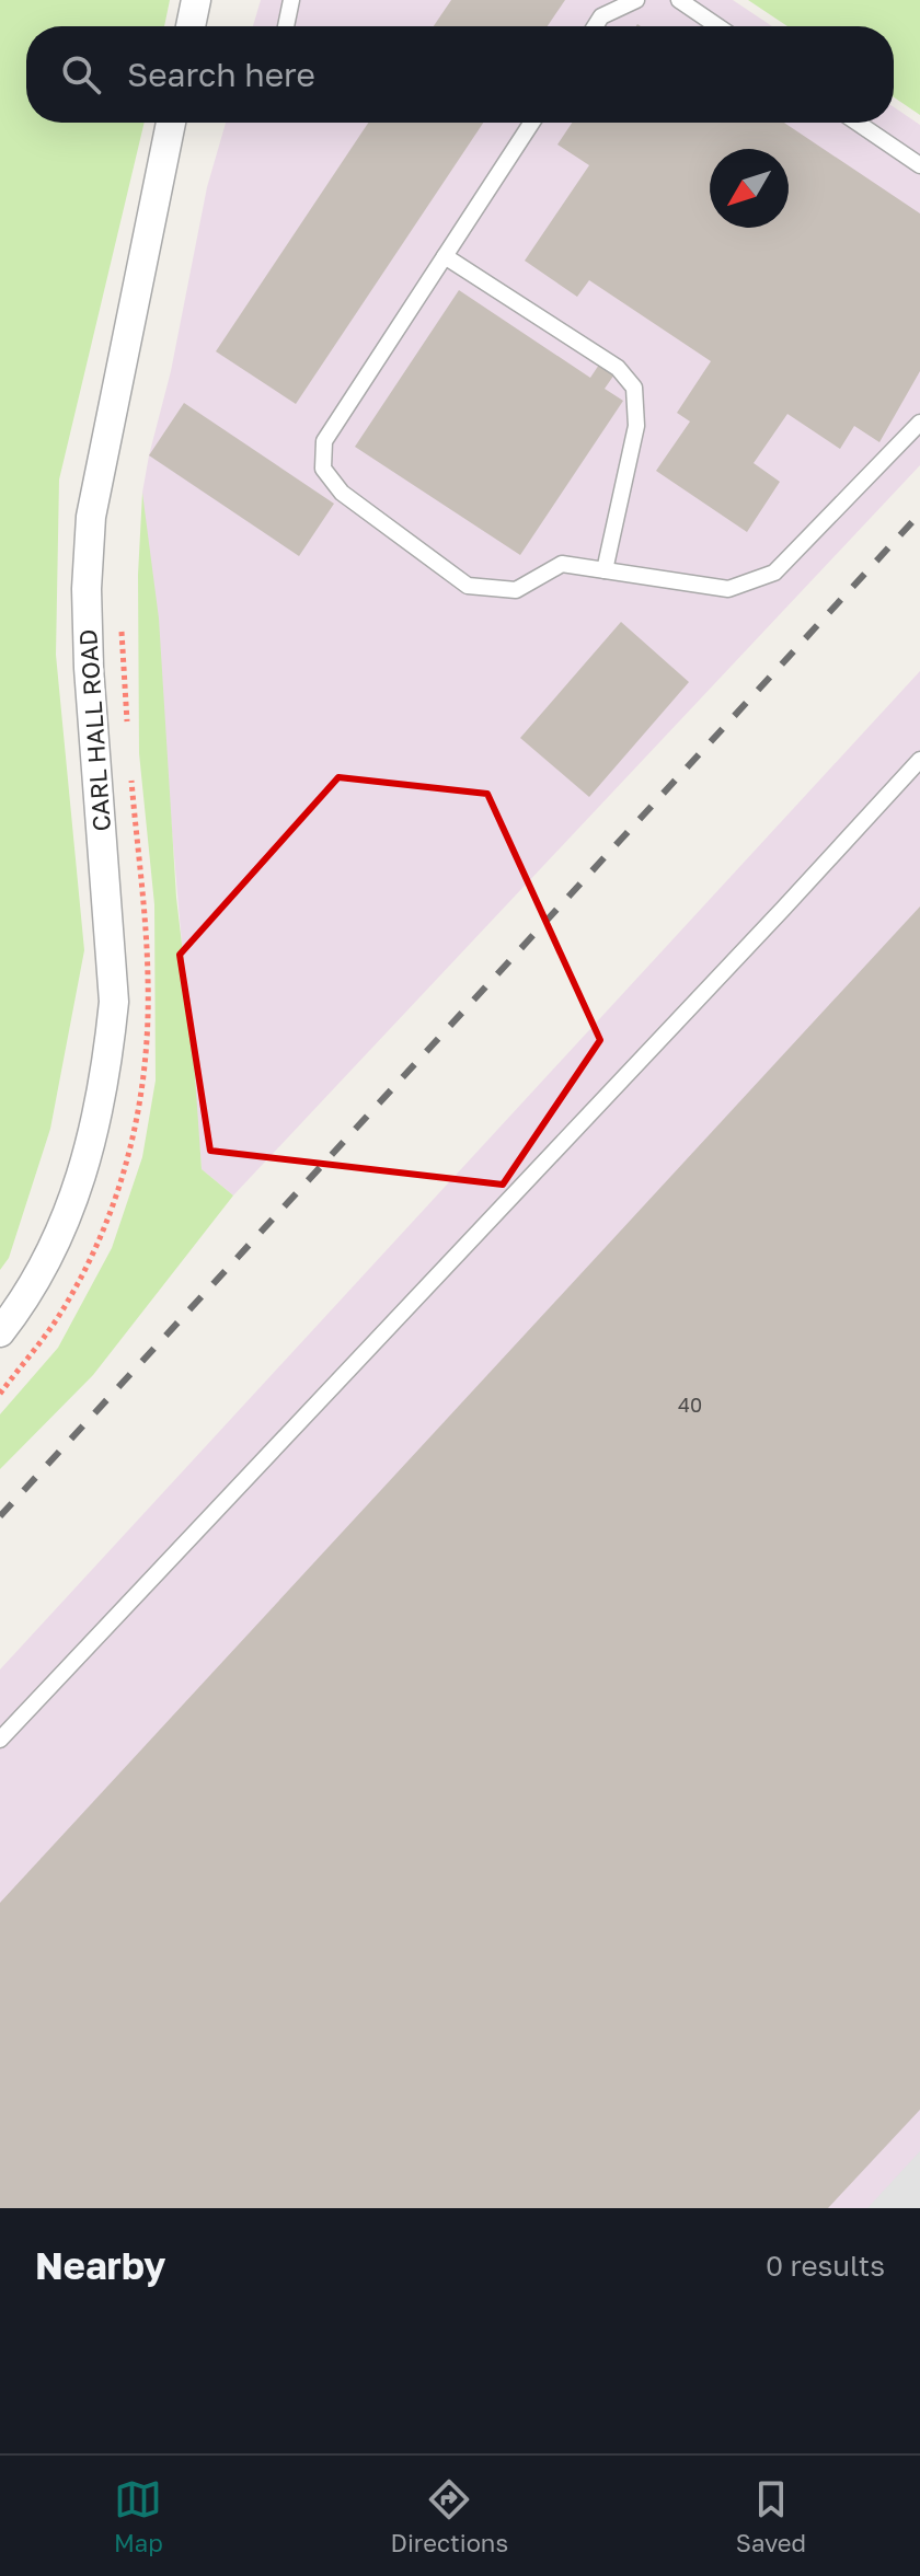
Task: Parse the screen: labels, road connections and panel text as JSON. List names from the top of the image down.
{
  "streets": {
    "street": ["CARL HALL ROAD"]
  },
  "house_numbers": ["40"],
  "north": "bottom left",
  "page": {
    "search": "Search here",
    "heading": ["Nearby", "0 results"],
    "nav": ["Map", "Directions", "Saved"]
  }
}
